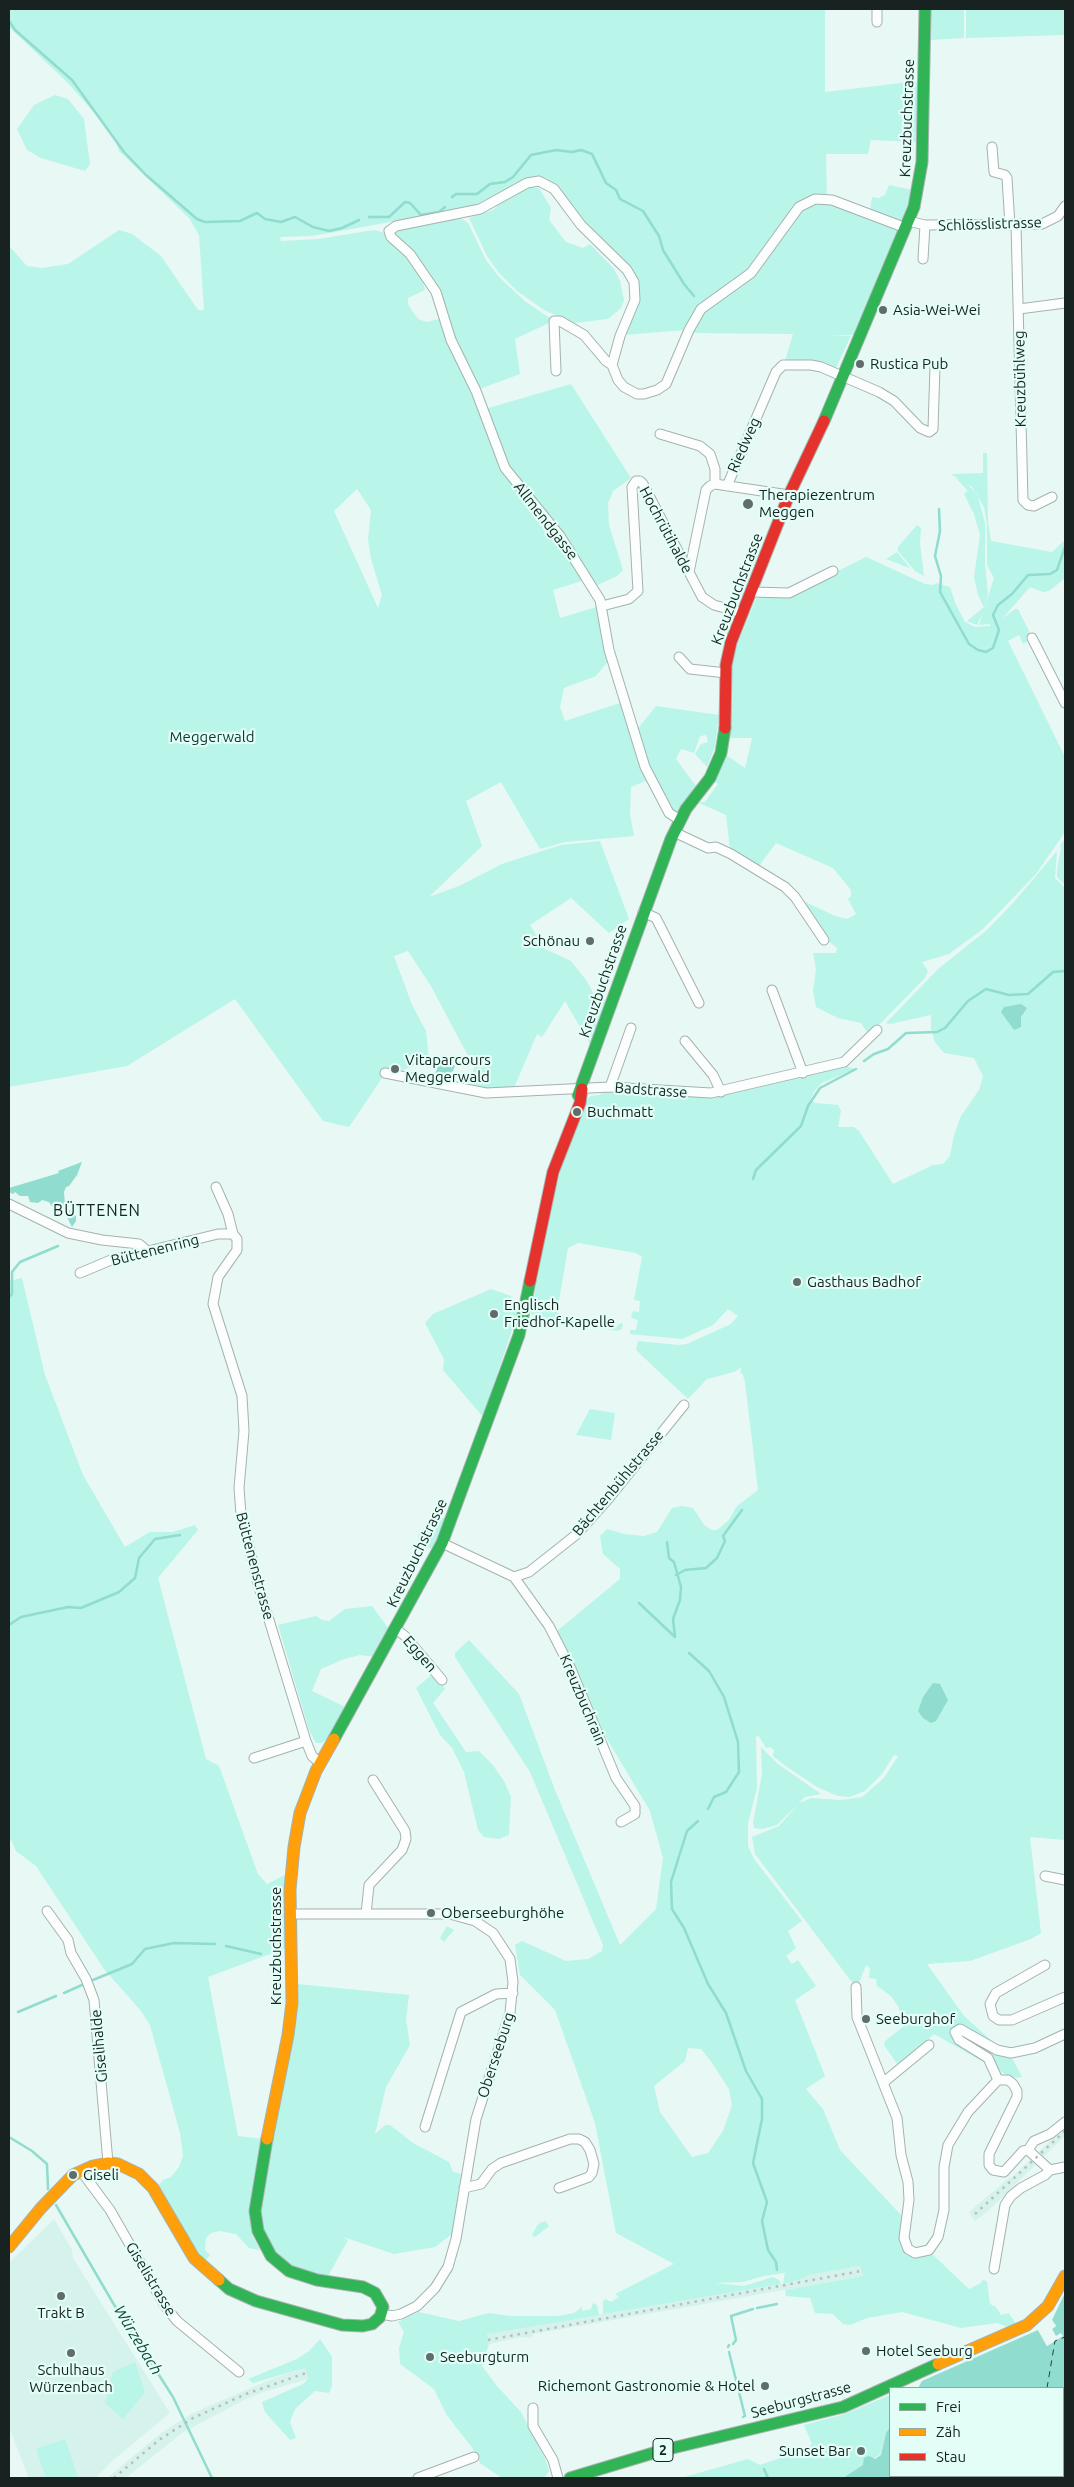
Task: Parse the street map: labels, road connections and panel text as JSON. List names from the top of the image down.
{
  "streets": {
    "street": [
      "Kreuzbuchstrasse",
      "Schlösslistrasse",
      "Kreuzbühlweg",
      "Riedweg",
      "Allmendgasse",
      "Hochrütihalde",
      "Badstrasse",
      "Büttenenring",
      "Bächtenbühlstrasse",
      "Büttenenstrasse",
      "Eggen",
      "Kreuzbuchrain",
      "Giselihalde",
      "Oberseeburg",
      "Giselistrasse",
      "Seeburgstrasse",
      "2"
    ]
  },
  "crossings": [
    ["Kreuzbuchstrasse", "Schlösslistrasse"],
    ["Kreuzbuchstrasse", "Riedweg"],
    ["Kreuzbuchstrasse", "Allmendgasse"],
    ["Kreuzbuchstrasse", "Hochrütihalde"],
    ["Kreuzbuchstrasse", "Badstrasse"],
    ["Kreuzbuchstrasse", "Büttenenstrasse"],
    ["Kreuzbuchstrasse", "Eggen"],
    ["Kreuzbuchstrasse", "Oberseeburg"],
    ["Schlösslistrasse", "Kreuzbühlweg"],
    ["Schlösslistrasse", "Allmendgasse"],
    ["Riedweg", "Hochrütihalde"],
    ["Allmendgasse", "Hochrütihalde"],
    ["Büttenenring", "Büttenenstrasse"],
    ["Bächtenbühlstrasse", "Kreuzbuchrain"]
  ],
  "districts": ["BÜTTENEN"],
  "water": ["Würzebach"],
  "parks": ["Meggerwald"],
  "places": [
    "Asia-Wei-Wei",
    "Rustica Pub",
    "Therapiezentrum Meggen",
    "Schönau",
    "Vitaparcours Meggerwald",
    "Buchmatt",
    "Gasthaus Badhof",
    "Englisch Friedhof-Kapelle",
    "Oberseeburghöhe",
    "Seeburghof",
    "Giseli",
    "Trakt B",
    "Hotel Seeburg",
    "Schulhaus Würzenbach",
    "Seeburgturm",
    "Richemont Gastronomie & Hotel",
    "Sunset Bar"
  ],
  "legend": ["Frei", "Zäh", "Stau"]
}
